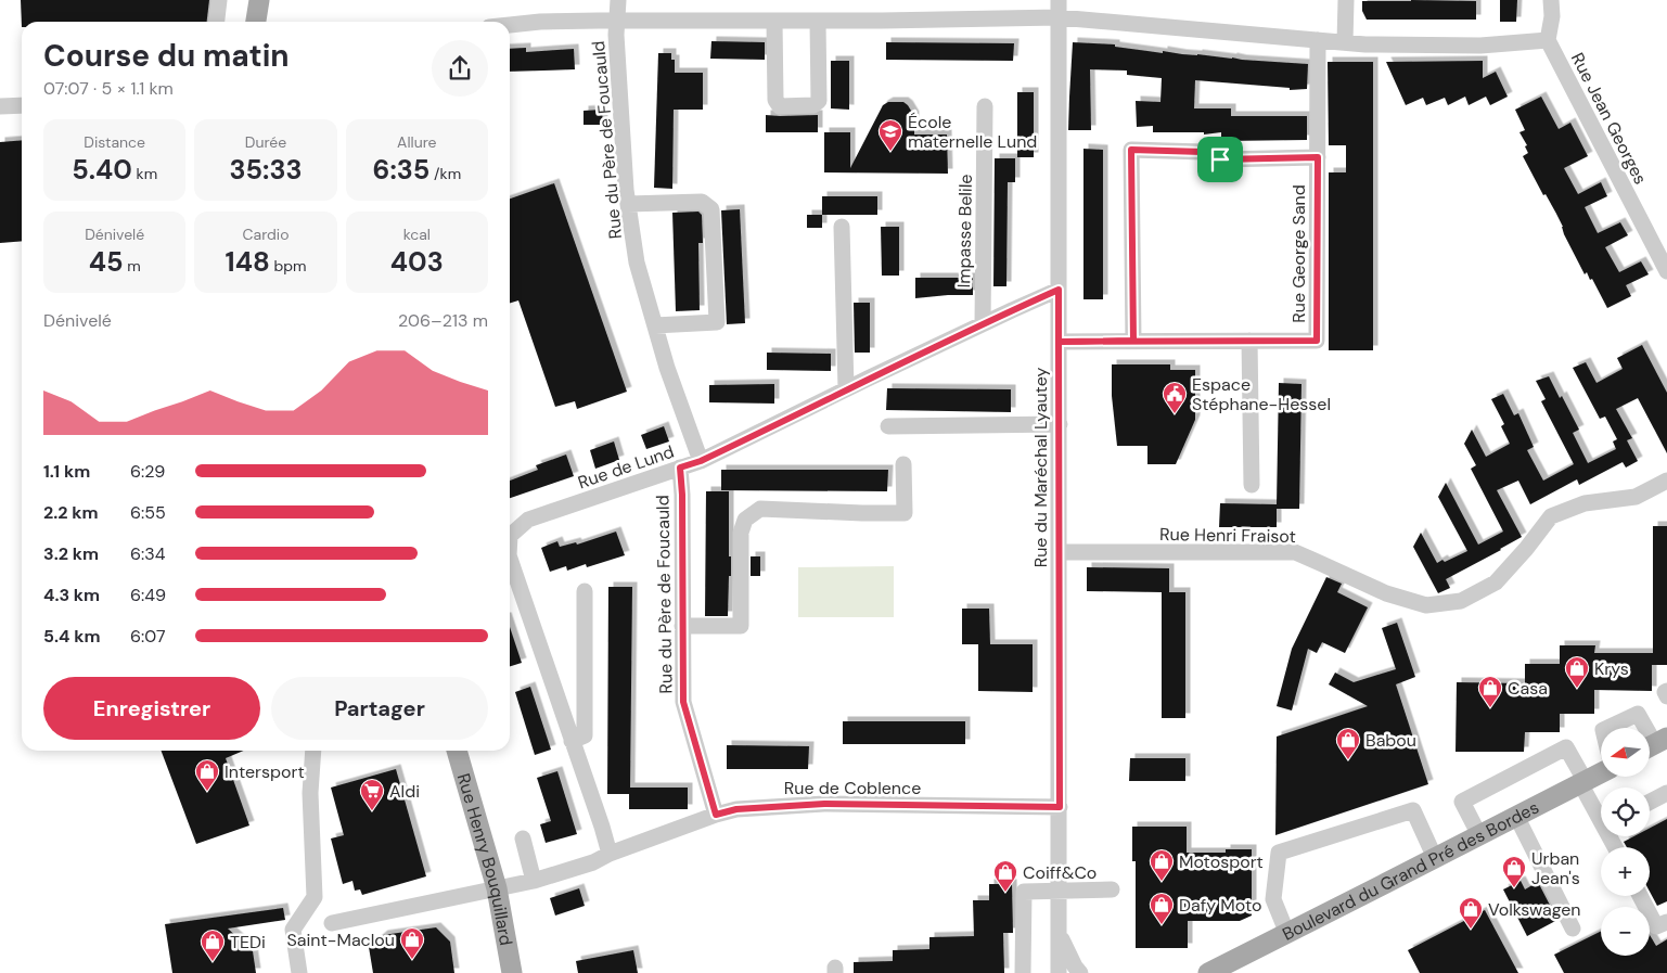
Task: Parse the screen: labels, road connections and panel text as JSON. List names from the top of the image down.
{
  "streets": {
    "main road": ["Rue Henry Bouquillard", "Boulevard du Grand Pré des Bordes"],
    "street": [
      "Rue Jean Georges",
      "Rue du Père de Foucauld",
      "Impasse Belile",
      "Rue George Sand",
      "Rue de Lund",
      "Rue du Maréchal Lyautey",
      "Rue Henri Fraisot",
      "Rue de Coblence"
    ]
  },
  "crossings": [
    ["Rue du Père de Foucauld", "Rue de Lund"],
    ["Rue du Père de Foucauld", "Rue de Coblence"],
    ["Impasse Belile", "Rue de Lund"],
    ["Rue George Sand", "Rue du Maréchal Lyautey"],
    ["Rue de Lund", "Rue du Maréchal Lyautey"],
    ["Rue de Lund", "Rue de Coblence"],
    ["Rue du Maréchal Lyautey", "Rue Henri Fraisot"],
    ["Rue du Maréchal Lyautey", "Rue de Coblence"],
    ["Rue de Coblence", "Rue Henry Bouquillard"]
  ],
  "places": {
    "school or university": ["École maternelle Lund"],
    "public building": ["Espace Stéphane-Hessel"],
    "shop": [
      "Krys",
      "Casa",
      "Babou",
      "Intersport",
      "Motosport",
      "Urban Jean's",
      "Coiff&Co",
      "Dafy Moto",
      "Volkswagen",
      "Saint-Maclou",
      "TEDi"
    ],
    "supermarket": ["Aldi"]
  },
  "north": "left",
  "page": {
    "heading": ["Course du matin", "07:07 · 5 × 1.1 km"],
    "stats": [
      ["Distance", "5.40 km"],
      ["Durée", "35:33"],
      ["Allure", "6:35 /km"],
      ["Dénivelé", "45 m"],
      ["Cardio", "148 bpm"],
      ["kcal", "403"]
    ],
    "chart": ["Dénivelé", "206–213 m"],
    "list": [
      {
        "name": "1.1 km",
        "note": "6:29"
      },
      {
        "name": "2.2 km",
        "note": "6:55"
      },
      {
        "name": "3.2 km",
        "note": "6:34"
      },
      {
        "name": "4.3 km",
        "note": "6:49"
      },
      {
        "name": "5.4 km",
        "note": "6:07"
      }
    ],
    "buttons": ["Enregistrer", "Partager"],
    "map_buttons": ["+", "−"]
  }
}
